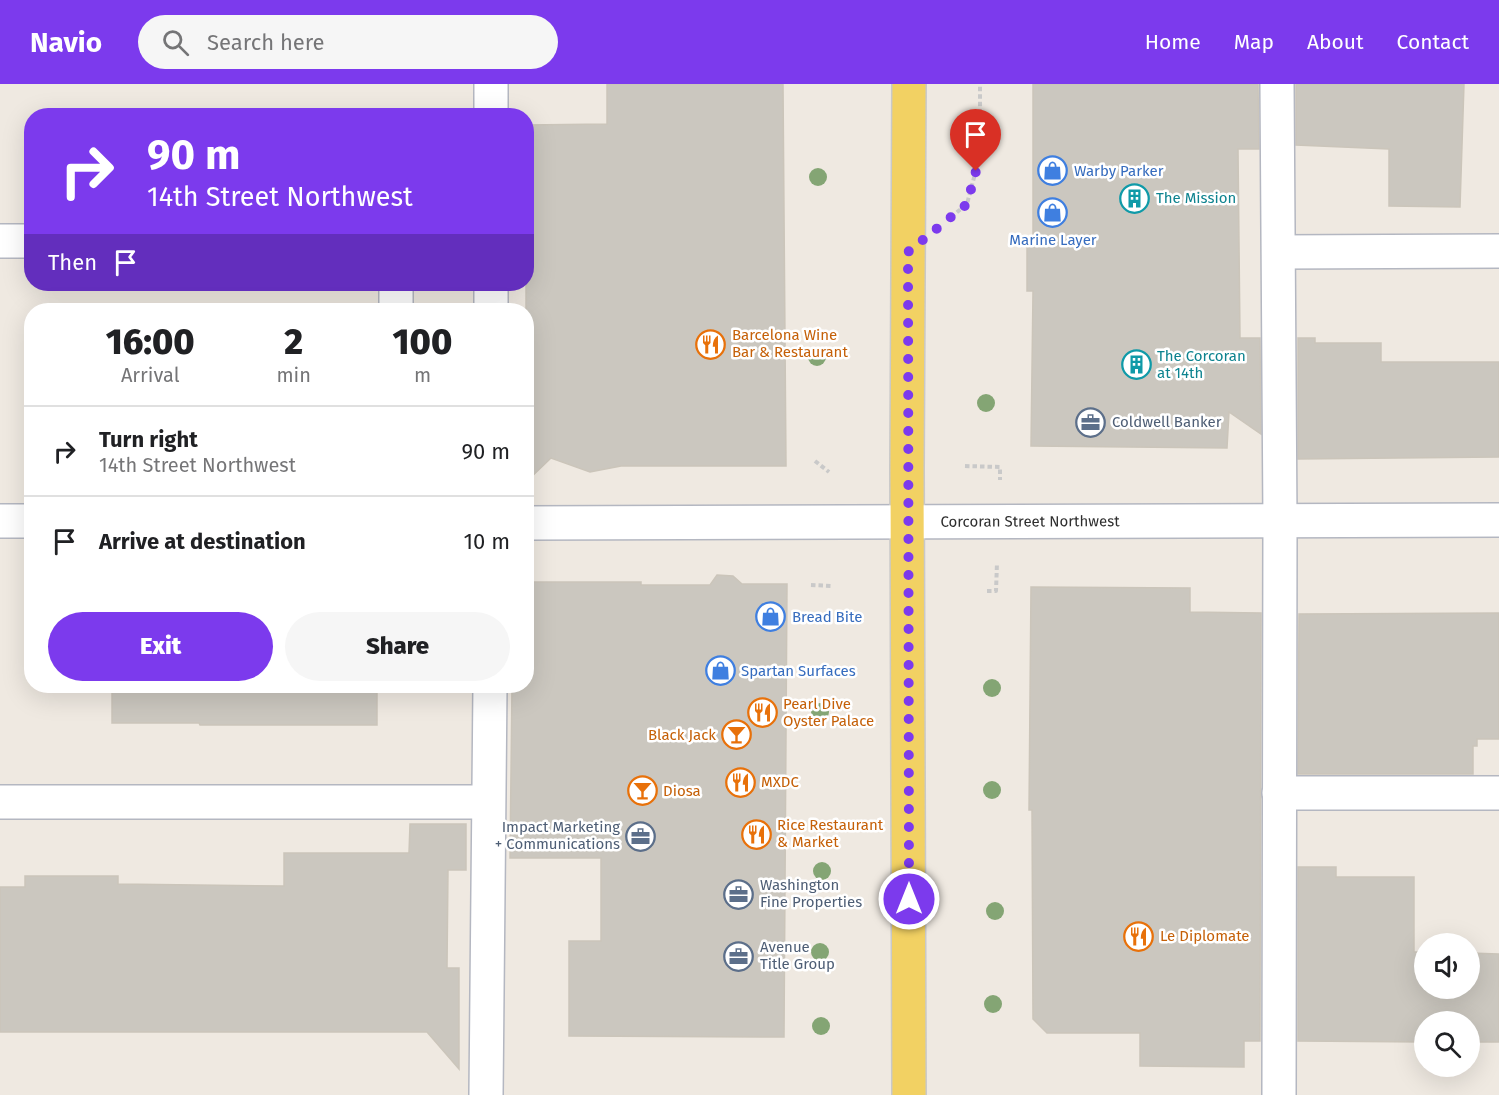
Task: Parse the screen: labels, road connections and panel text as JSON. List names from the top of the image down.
{
  "streets": {
    "street": ["Corcoran Street Northwest"]
  },
  "places": {
    "shop": [
      "Warby Parker",
      "Marine Layer",
      "Bread Bite",
      "Spartan Surfaces"
    ],
    "building": ["The Mission", "The Corcoran at 14th"],
    "restaurant": [
      "Barcelona Wine Bar & Restaurant",
      "Pearl Dive Oyster Palace",
      "MXDC",
      "Rice Restaurant & Market",
      "Le Diplomate"
    ],
    "office": [
      "Coldwell Banker",
      "Impact Marketing + Communications",
      "Washington Fine Properties",
      "Avenue Title Group"
    ],
    "bar": ["Black Jack", "Diosa"]
  },
  "page": {
    "header": "Navio",
    "search": "Search here",
    "nav": [
      "Home",
      "Map",
      "About",
      "Contact"
    ],
    "turn": ["90 m", "14th Street Northwest"],
    "then": "Then",
    "eta": [
      "16:00",
      "Arrival",
      "2",
      "min",
      "100",
      "m"
    ],
    "list": [
      {
        "name": "Turn right",
        "note": "14th Street Northwest",
        "value": "90 m"
      },
      {
        "name": "Arrive at destination",
        "value": "10 m"
      }
    ],
    "buttons": ["Exit", "Share"]
  }
}
